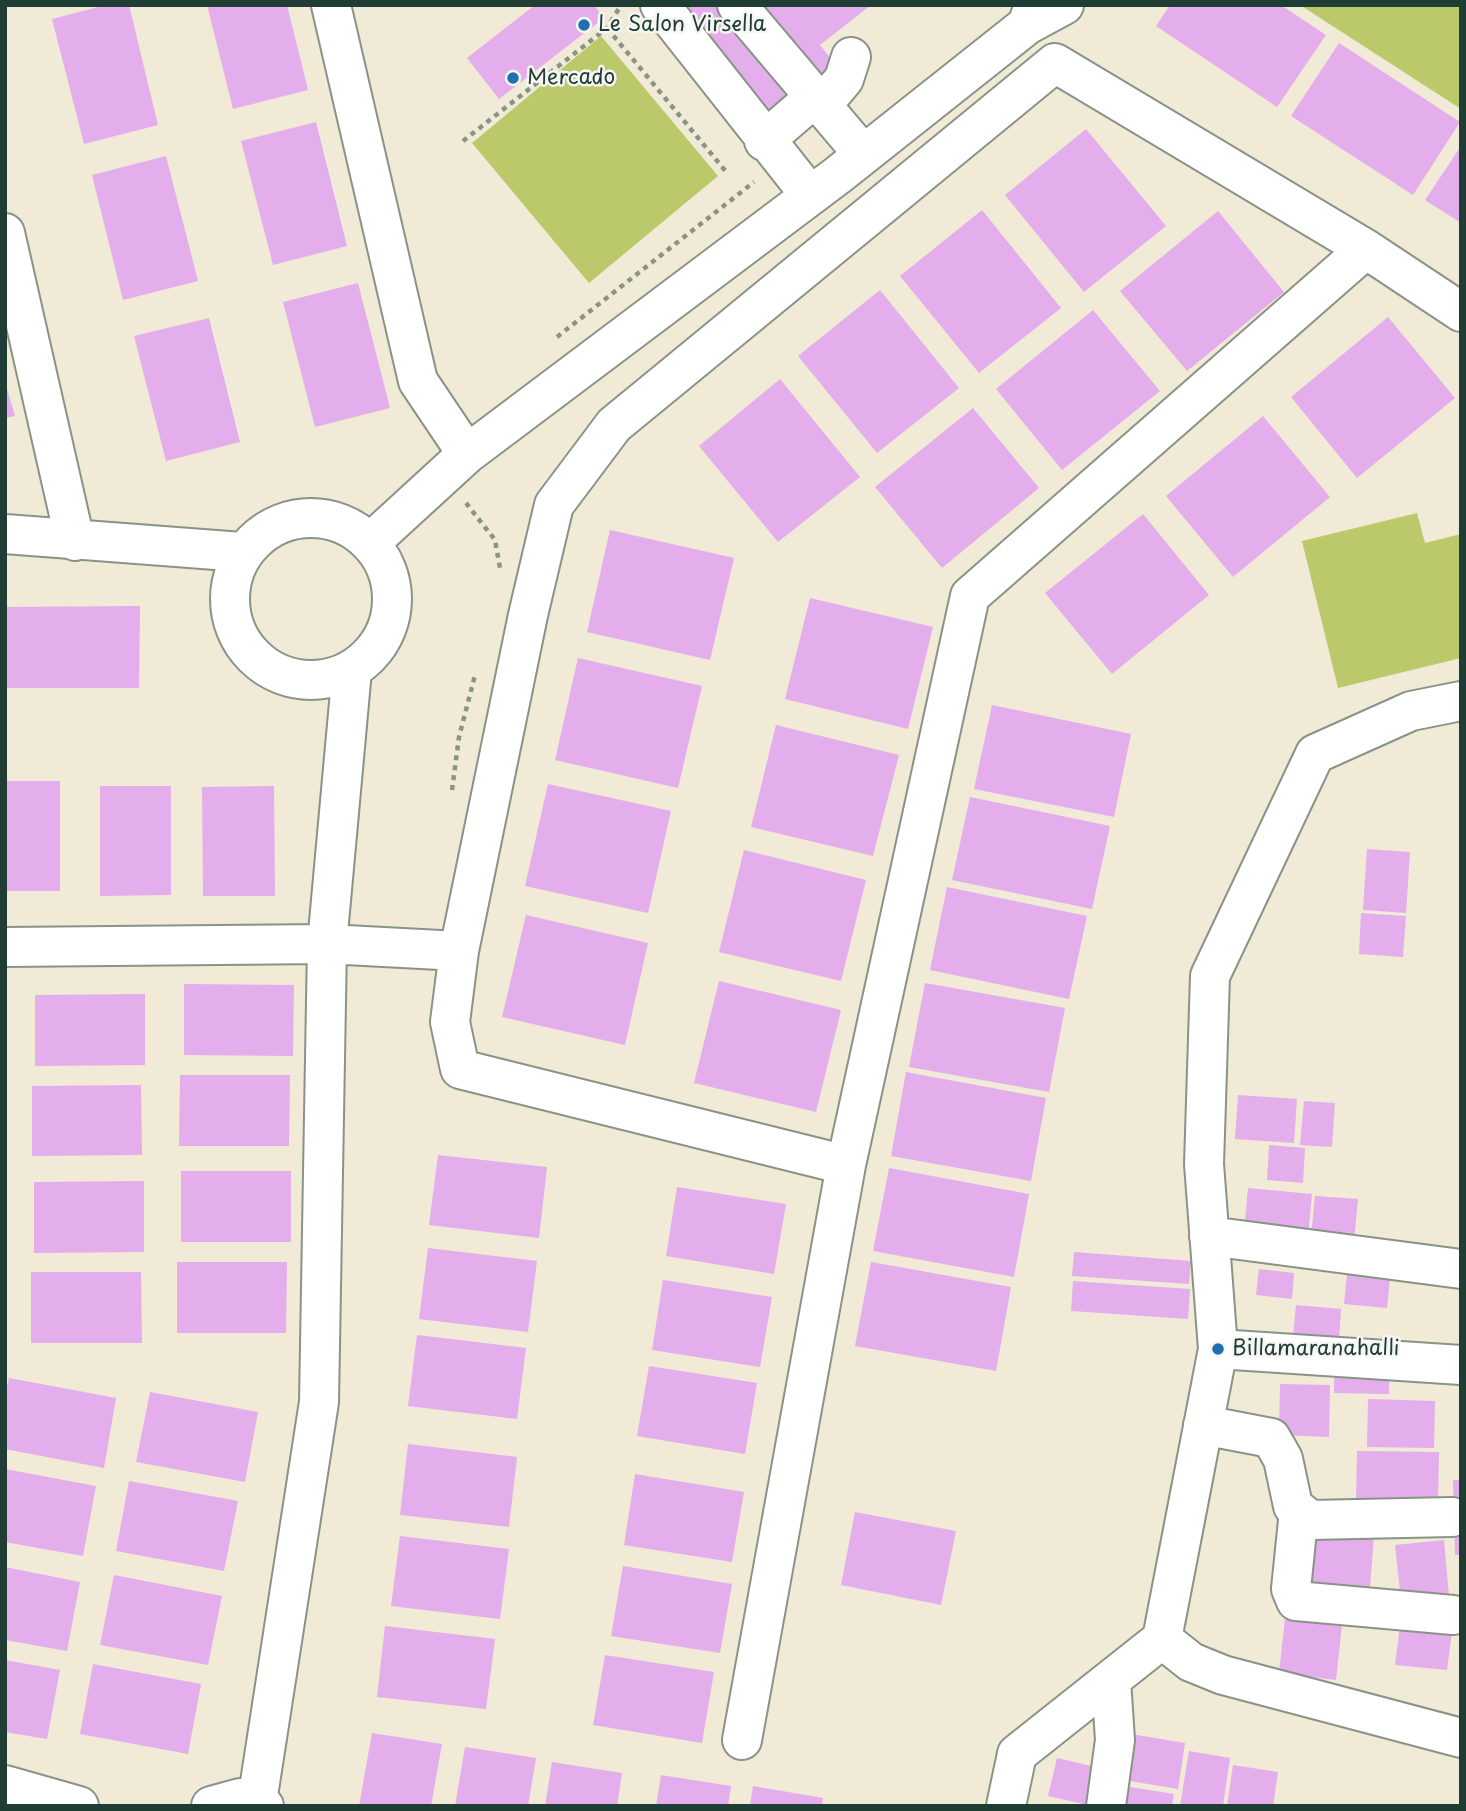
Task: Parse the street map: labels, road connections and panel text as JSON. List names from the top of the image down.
{
  "places": ["Le Salon Virsella", "Mercado", "Billamaranahalli"]
}
